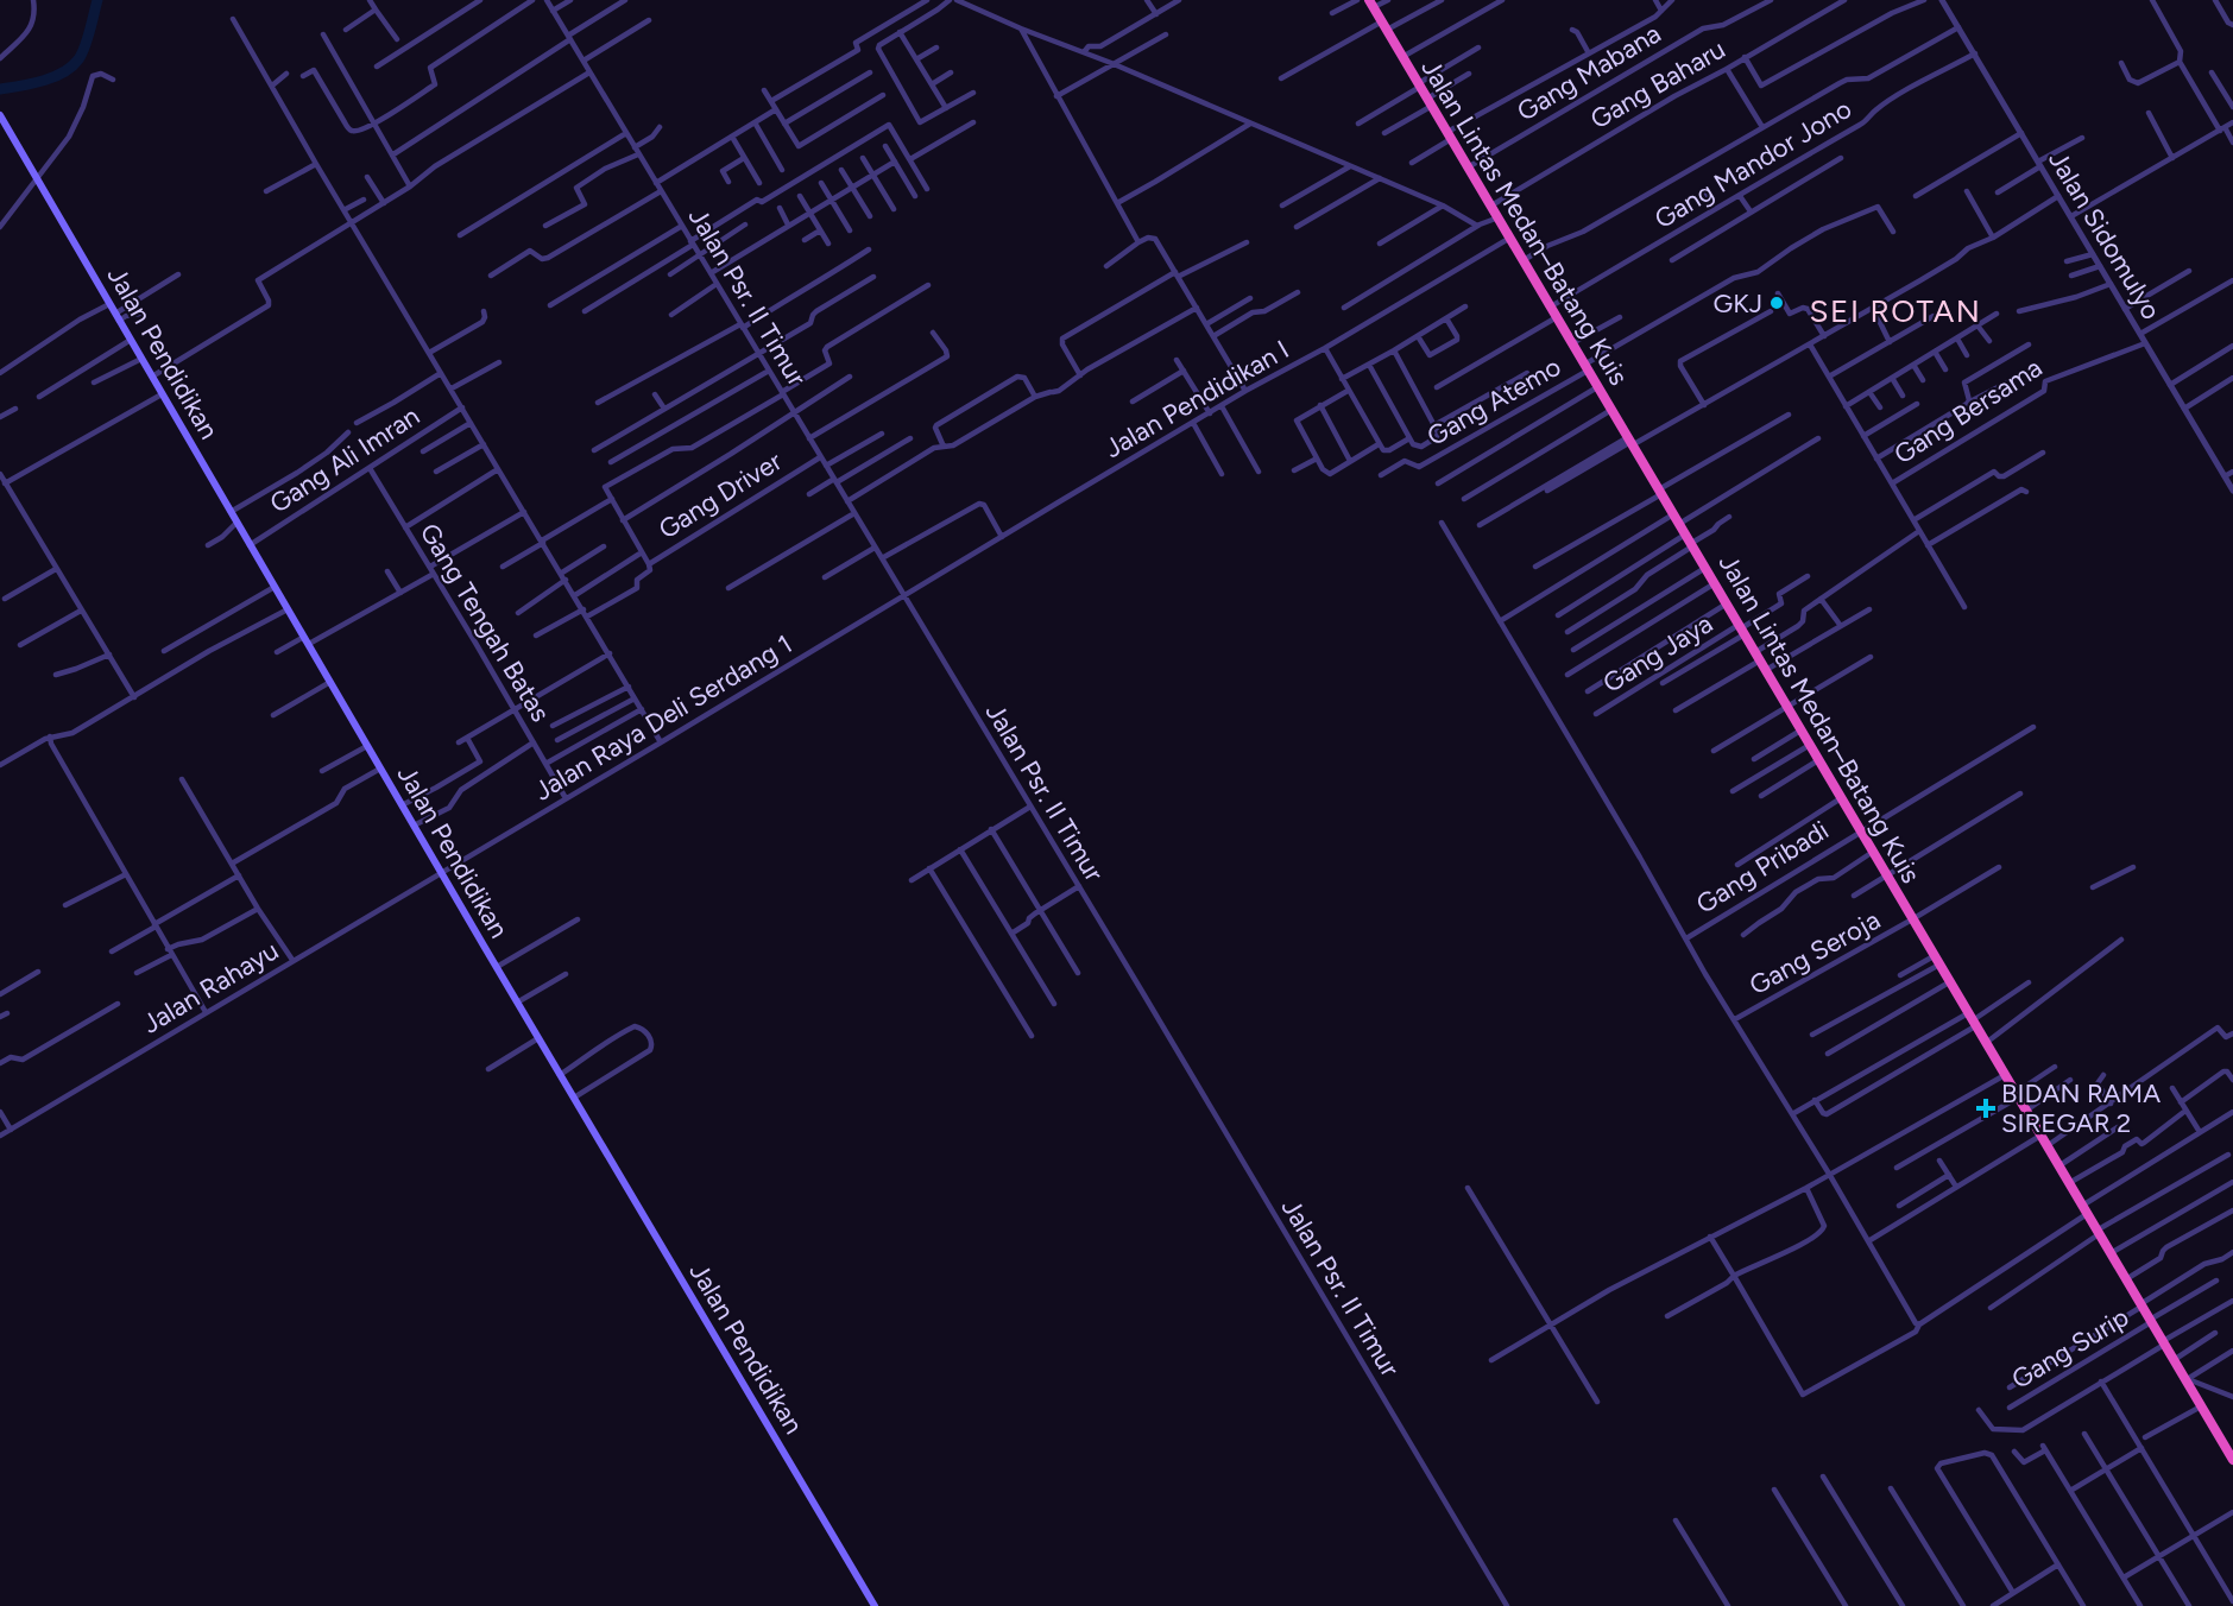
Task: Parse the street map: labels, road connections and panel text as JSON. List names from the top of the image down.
{
  "streets": {
    "highway": ["Jalan Lintas Medan–Batang Kuis"],
    "main road": ["Jalan Pendidikan"],
    "street": [
      "Gang Mabana",
      "Gang Baharu",
      "Gang Mandor Jono",
      "Jalan Sidomulyo",
      "Jalan Psr. II Timur",
      "Jalan Pendidikan I",
      "Gang Atemo",
      "Gang Bersama",
      "Gang Ali Imran",
      "Gang Driver",
      "Gang Tengah Batas",
      "Gang Jaya",
      "Jalan Raya Deli Serdang 1",
      "Gang Pribadi",
      "Gang Seroja",
      "Jalan Rahayu",
      "Gang Surip"
    ]
  },
  "crossings": [
    ["Gang Mabana", "Jalan Lintas Medan–Batang Kuis"],
    ["Gang Baharu", "Jalan Lintas Medan–Batang Kuis"],
    ["Gang Mandor Jono", "Jalan Lintas Medan–Batang Kuis"],
    ["Gang Mandor Jono", "Jalan Sidomulyo"],
    ["Jalan Lintas Medan–Batang Kuis", "Jalan Pendidikan I"],
    ["Jalan Lintas Medan–Batang Kuis", "Gang Atemo"],
    ["Jalan Lintas Medan–Batang Kuis", "Gang Jaya"],
    ["Jalan Lintas Medan–Batang Kuis", "Gang Pribadi"],
    ["Jalan Lintas Medan–Batang Kuis", "Gang Seroja"],
    ["Jalan Lintas Medan–Batang Kuis", "Gang Surip"],
    ["Jalan Sidomulyo", "Gang Bersama"],
    ["Jalan Psr. II Timur", "Jalan Pendidikan I"],
    ["Jalan Psr. II Timur", "Gang Driver"],
    ["Jalan Psr. II Timur", "Jalan Raya Deli Serdang 1"],
    ["Jalan Pendidikan", "Gang Ali Imran"],
    ["Jalan Pendidikan", "Jalan Raya Deli Serdang 1"],
    ["Jalan Pendidikan", "Jalan Rahayu"],
    ["Jalan Pendidikan I", "Jalan Raya Deli Serdang 1"],
    ["Gang Ali Imran", "Gang Tengah Batas"],
    ["Gang Tengah Batas", "Jalan Raya Deli Serdang 1"],
    ["Jalan Raya Deli Serdang 1", "Jalan Rahayu"]
  ],
  "districts": ["SEI ROTAN"],
  "places": {
    "other": ["GKJ"],
    "health": ["BIDAN RAMA SIREGAR 2"]
  }
}
